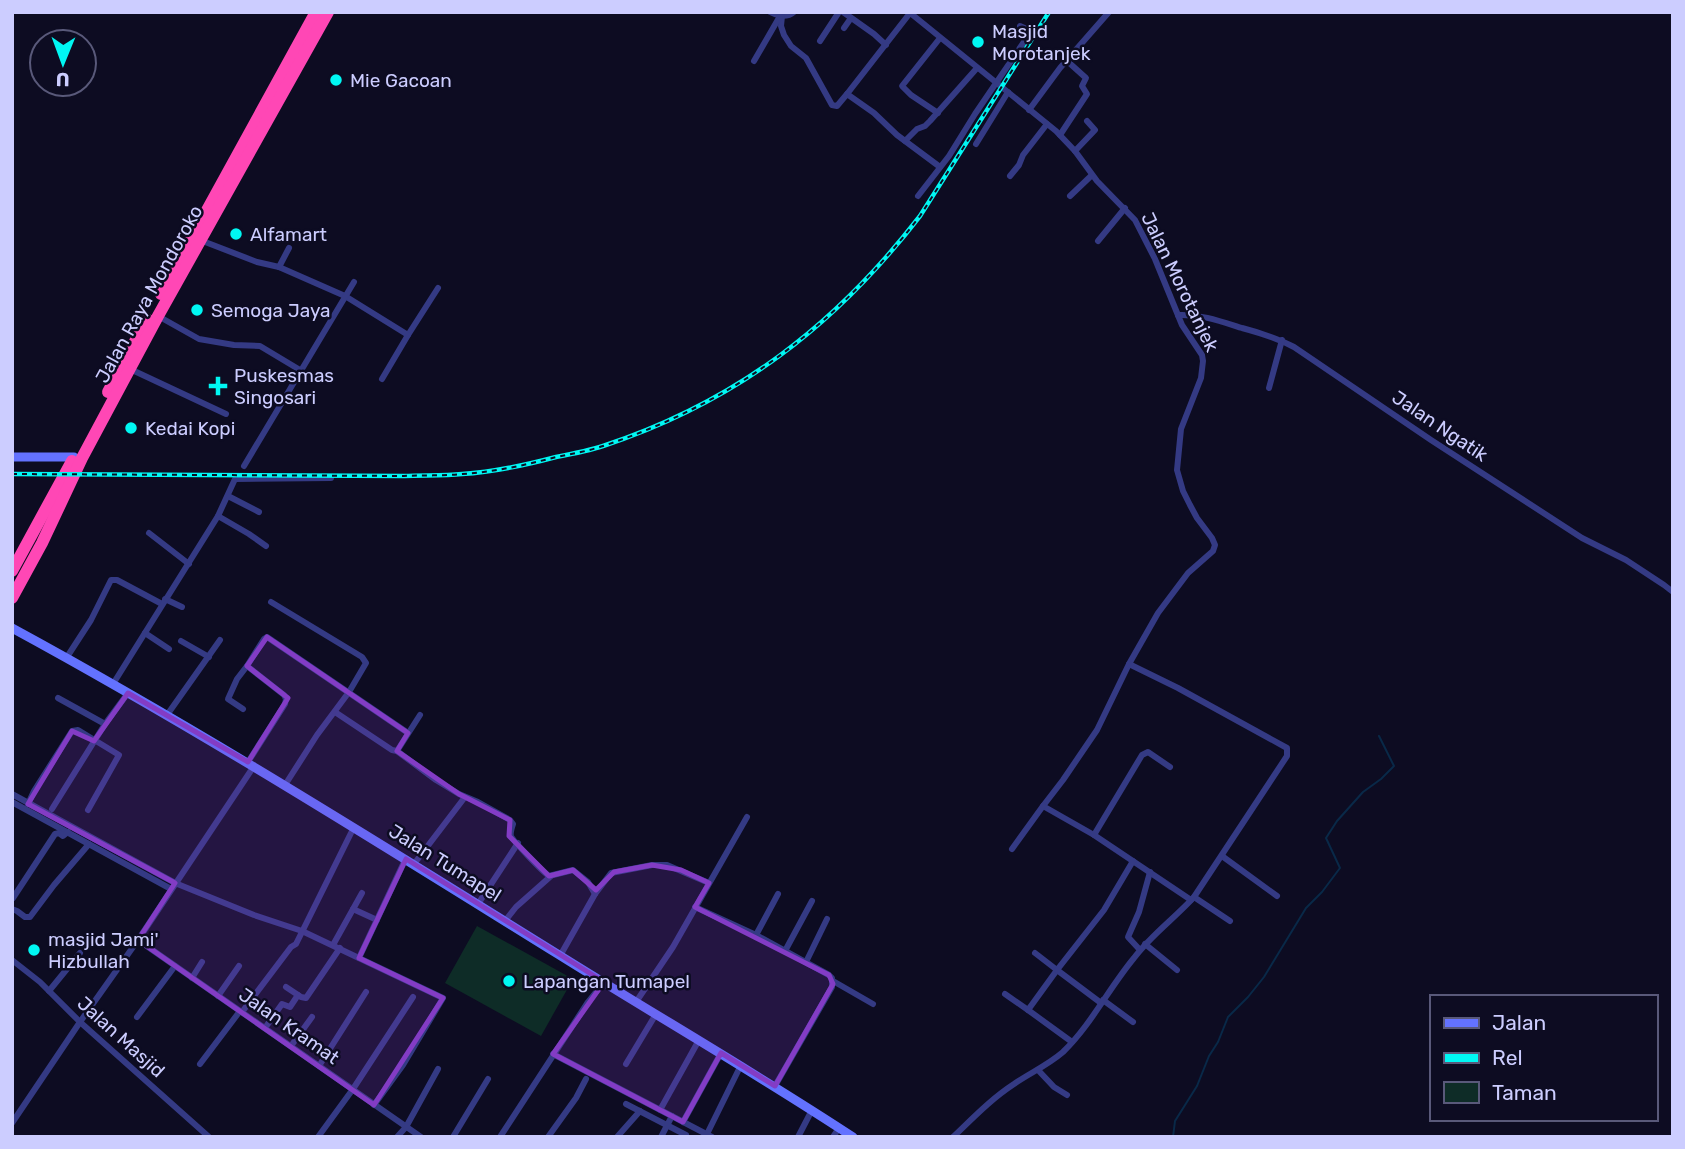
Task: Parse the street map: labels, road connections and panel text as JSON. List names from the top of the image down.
{
  "streets": {
    "highway": ["Jalan Raya Mondoroko"],
    "street": [
      "Jalan Morotanjek",
      "Jalan Ngatik",
      "Jalan Tumapel",
      "Jalan Kramat",
      "Jalan Masjid"
    ]
  },
  "crossings": [
    ["Jalan Morotanjek", "Jalan Ngatik"]
  ],
  "places": {
    "other": [
      "Masjid Morotanjek",
      "Mie Gacoan",
      "Alfamart",
      "Semoga Jaya",
      "Kedai Kopi",
      "masjid Jami' Hizbullah",
      "Lapangan Tumapel"
    ],
    "health": ["Puskesmas Singosari"]
  },
  "legend": ["Jalan", "Rel", "Taman"],
  "north": "bottom"
}
